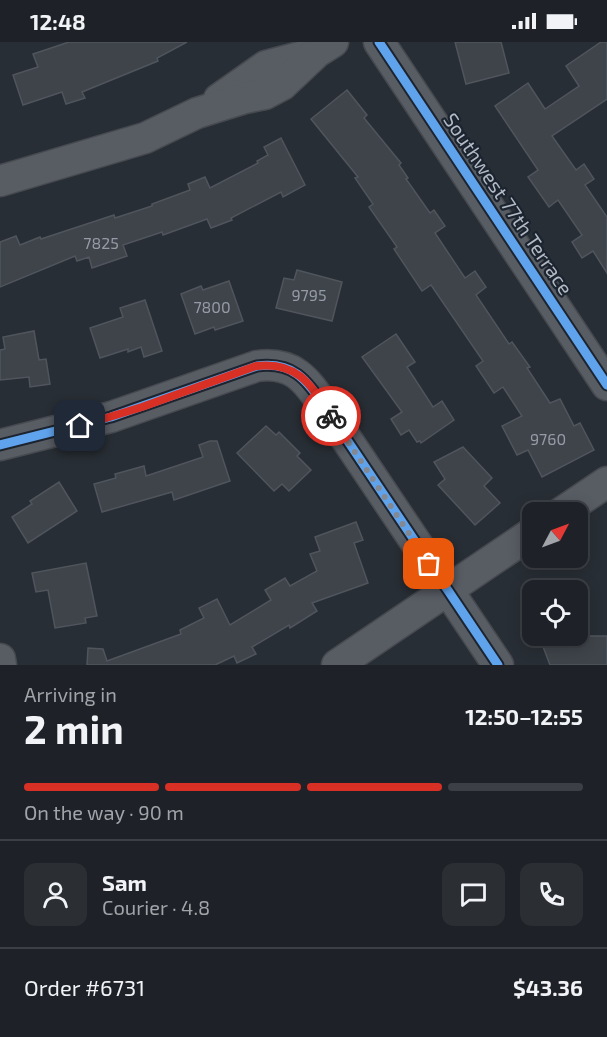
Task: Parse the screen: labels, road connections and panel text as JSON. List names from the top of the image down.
{
  "streets": {
    "street": ["Southwest 77th Terrace"]
  },
  "house_numbers": [
    "7825",
    "9795",
    "7800",
    "9760"
  ],
  "north": "top right",
  "page": {
    "status": "12:48",
    "heading": ["2 min", "Arriving in", "12:50–12:55"],
    "panel": [
      "Sam",
      "Courier · 4.8",
      "Order #6731",
      "$43.36"
    ],
    "bar": "On the way · 90 m"
  }
}
